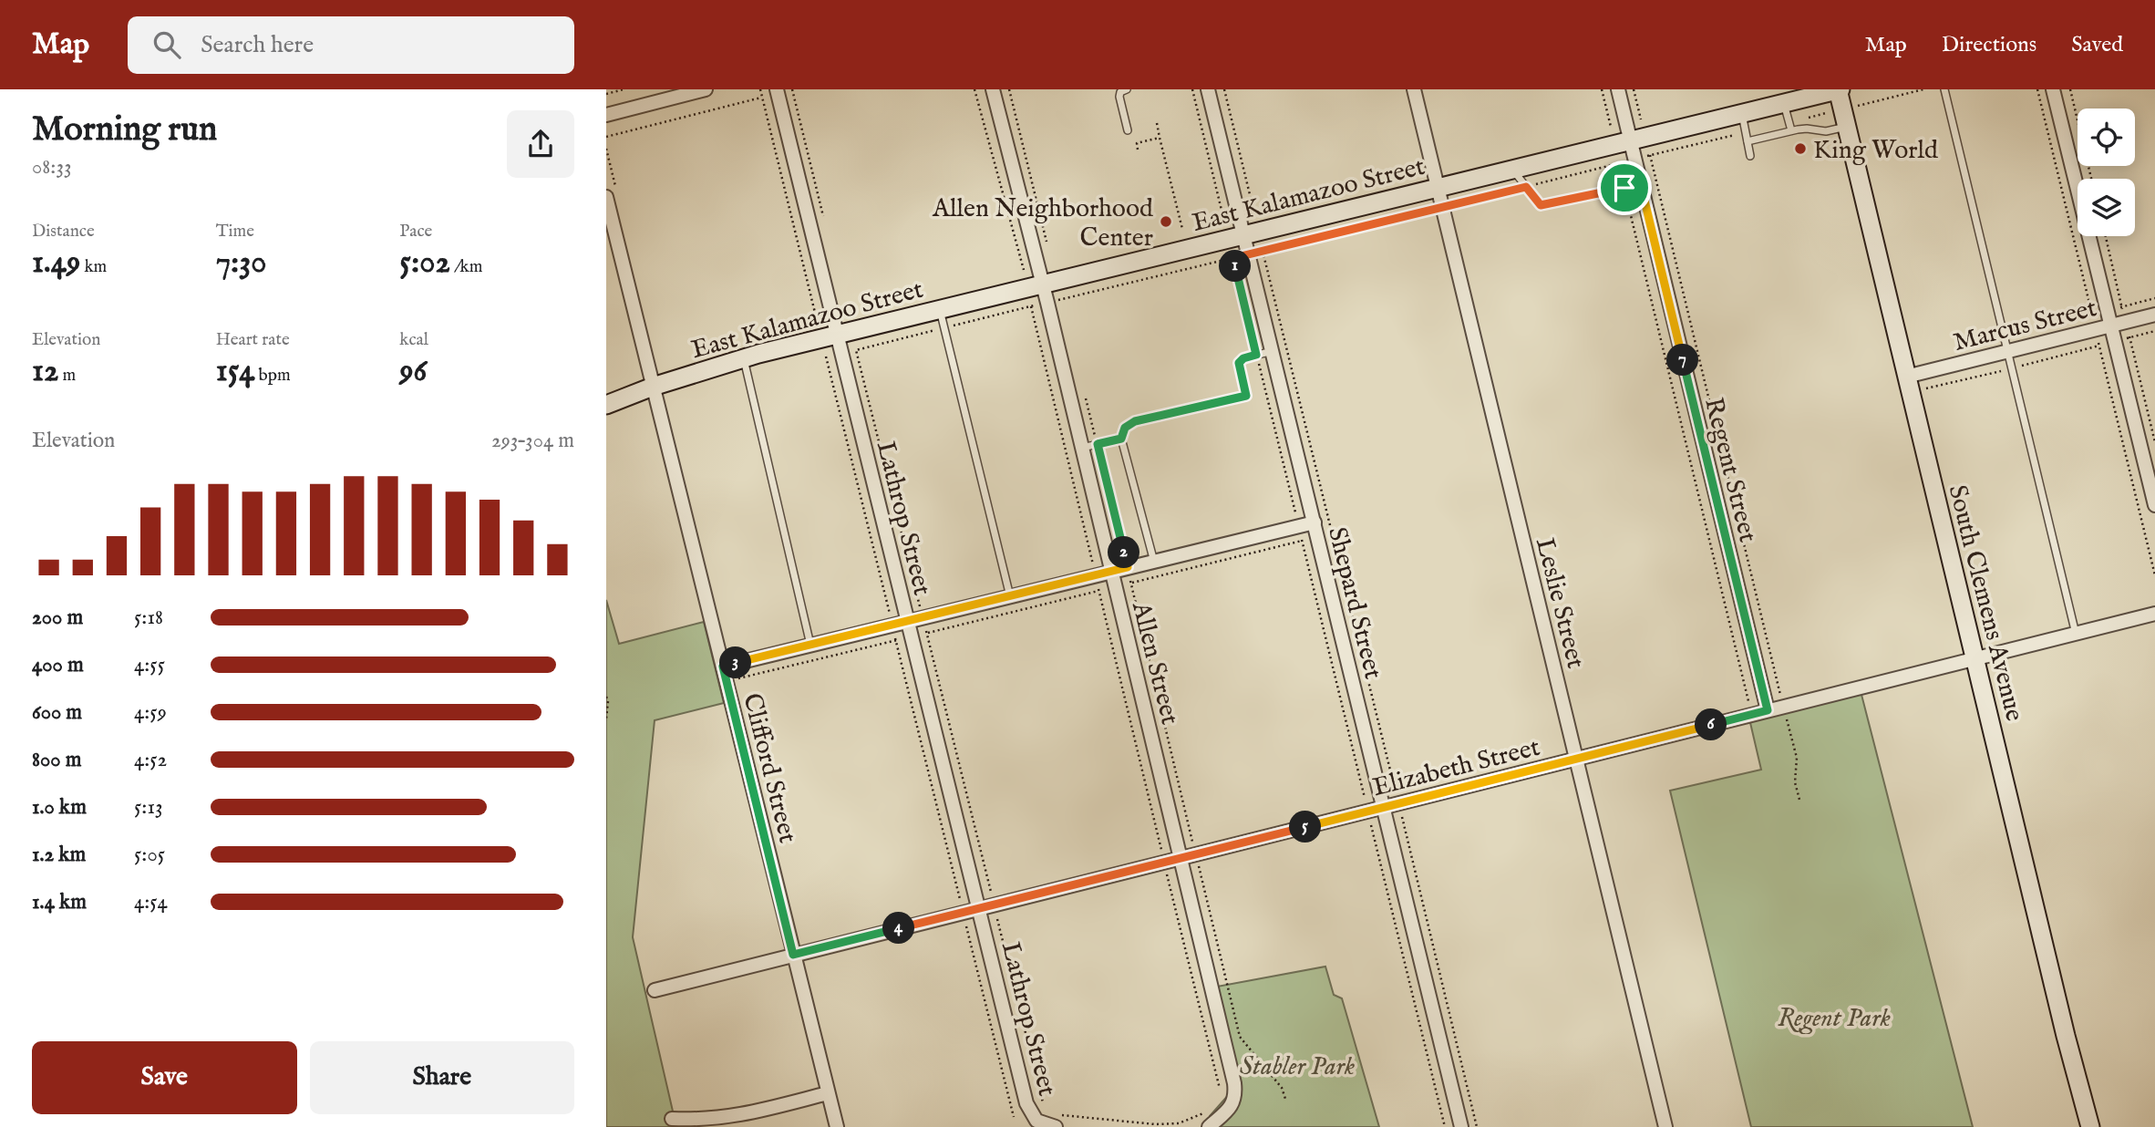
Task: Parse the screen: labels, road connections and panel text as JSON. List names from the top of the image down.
{
  "streets": {
    "street": [
      "East Kalamazoo Street",
      "Marcus Street",
      "Regent Street",
      "Lathrop Street",
      "Shepard Street",
      "Leslie Street",
      "South Clemens Avenue",
      "Allen Street",
      "Elizabeth Street",
      "Clifford Street"
    ]
  },
  "crossings": [
    ["East Kalamazoo Street", "Regent Street"],
    ["East Kalamazoo Street", "Lathrop Street"],
    ["East Kalamazoo Street", "Shepard Street"],
    ["East Kalamazoo Street", "Leslie Street"],
    ["East Kalamazoo Street", "South Clemens Avenue"],
    ["East Kalamazoo Street", "Allen Street"],
    ["East Kalamazoo Street", "Clifford Street"],
    ["Marcus Street", "South Clemens Avenue"],
    ["Regent Street", "Elizabeth Street"],
    ["Lathrop Street", "Elizabeth Street"],
    ["Shepard Street", "Elizabeth Street"],
    ["Leslie Street", "Elizabeth Street"],
    ["South Clemens Avenue", "Elizabeth Street"],
    ["Allen Street", "Elizabeth Street"],
    ["Elizabeth Street", "Clifford Street"]
  ],
  "parks": ["Regent Park", "Stabler Park"],
  "places": ["King World", "Allen Neighborhood Center"],
  "page": {
    "header": "Map",
    "search": "Search here",
    "nav": ["Map", "Directions", "Saved"],
    "heading": ["Morning run", "08:33"],
    "stats": [
      ["Distance", "1.49 km"],
      ["Time", "7:30"],
      ["Pace", "5:02 /km"],
      ["Elevation", "12 m"],
      ["Heart rate", "154 bpm"],
      ["kcal", "96"]
    ],
    "pins": [
      "1",
      "7",
      "2",
      "3",
      "6",
      "5",
      "4"
    ],
    "chart": ["Elevation", "293–304 m"],
    "list": [
      {
        "name": "200 m",
        "note": "5:18"
      },
      {
        "name": "400 m",
        "note": "4:55"
      },
      {
        "name": "600 m",
        "note": "4:59"
      },
      {
        "name": "800 m",
        "note": "4:52"
      },
      {
        "name": "1.0 km",
        "note": "5:13"
      },
      {
        "name": "1.2 km",
        "note": "5:05"
      },
      {
        "name": "1.4 km",
        "note": "4:54"
      }
    ],
    "buttons": ["Save", "Share"]
  }
}
